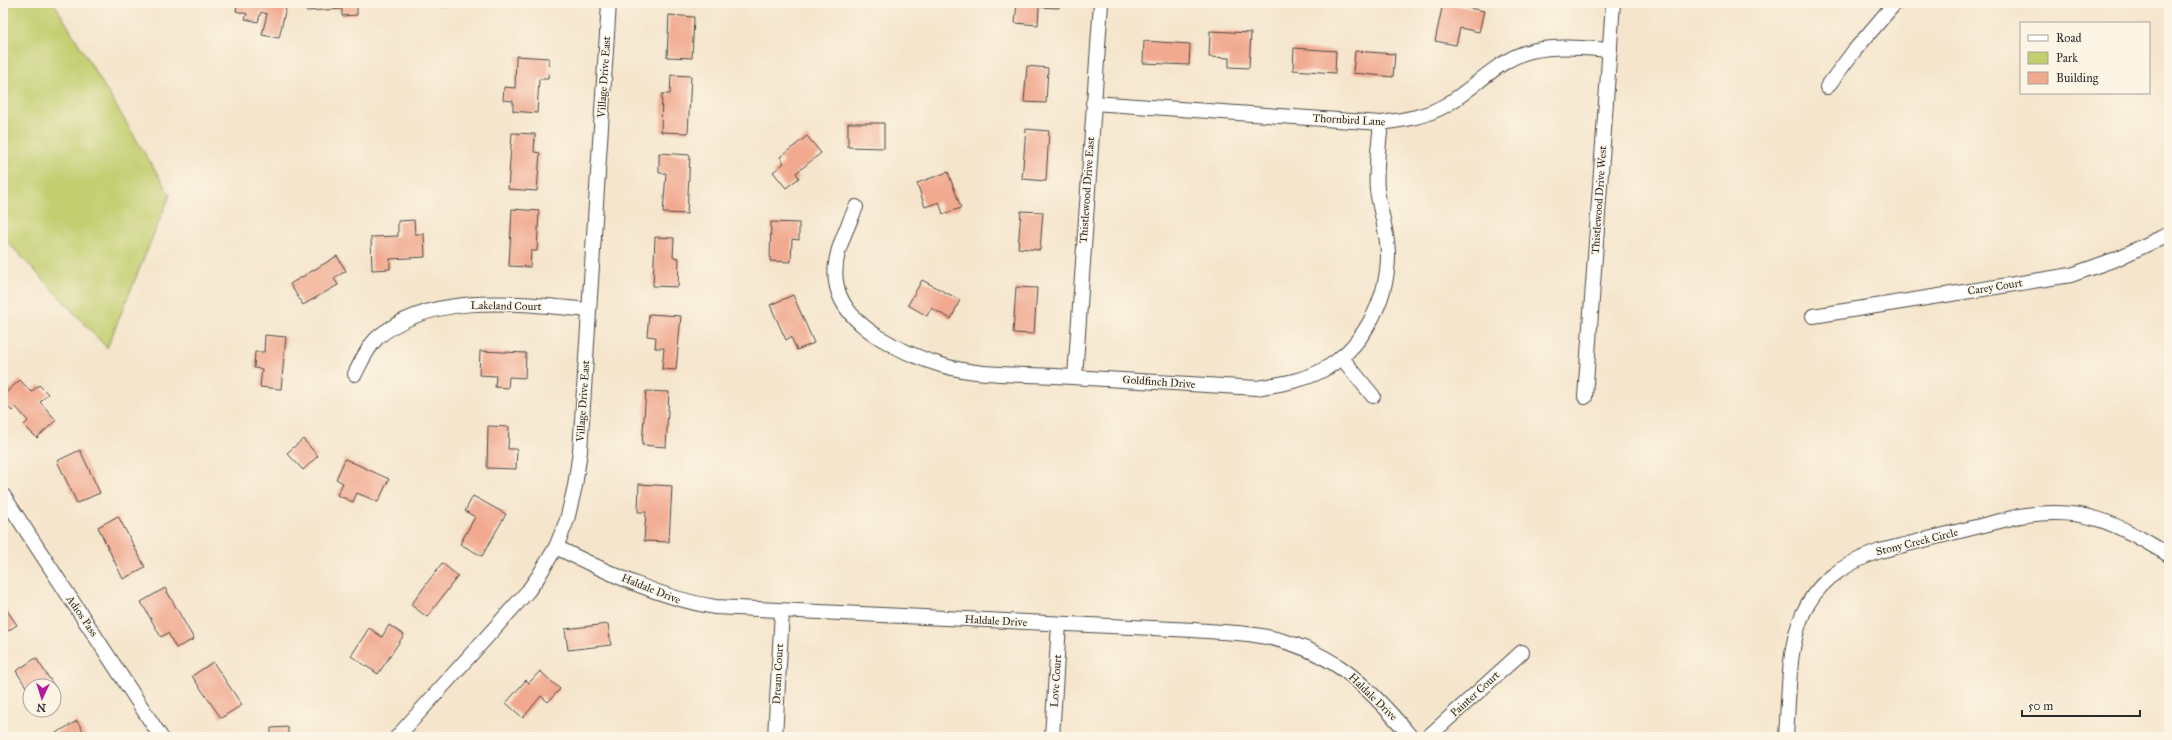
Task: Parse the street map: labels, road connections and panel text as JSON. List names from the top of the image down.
{
  "streets": {
    "street": [
      "Village Drive East",
      "Thornbird Lane",
      "Thistlewood Drive East",
      "Thistlewood Drive West",
      "Carey Court",
      "Lakeland Court",
      "Goldfinch Drive",
      "Stony Creek Circle",
      "Haldale Drive",
      "Adios Pass",
      "Dream Court",
      "Love Court",
      "Painter Court"
    ]
  },
  "crossings": [
    ["Village Drive East", "Lakeland Court"],
    ["Village Drive East", "Haldale Drive"],
    ["Thornbird Lane", "Thistlewood Drive East"],
    ["Thornbird Lane", "Thistlewood Drive West"],
    ["Thornbird Lane", "Goldfinch Drive"],
    ["Thistlewood Drive East", "Goldfinch Drive"],
    ["Haldale Drive", "Dream Court"],
    ["Haldale Drive", "Love Court"]
  ],
  "legend": ["Road", "Park", "Building"],
  "scale_bar": "50 m",
  "north": "bottom"
}
